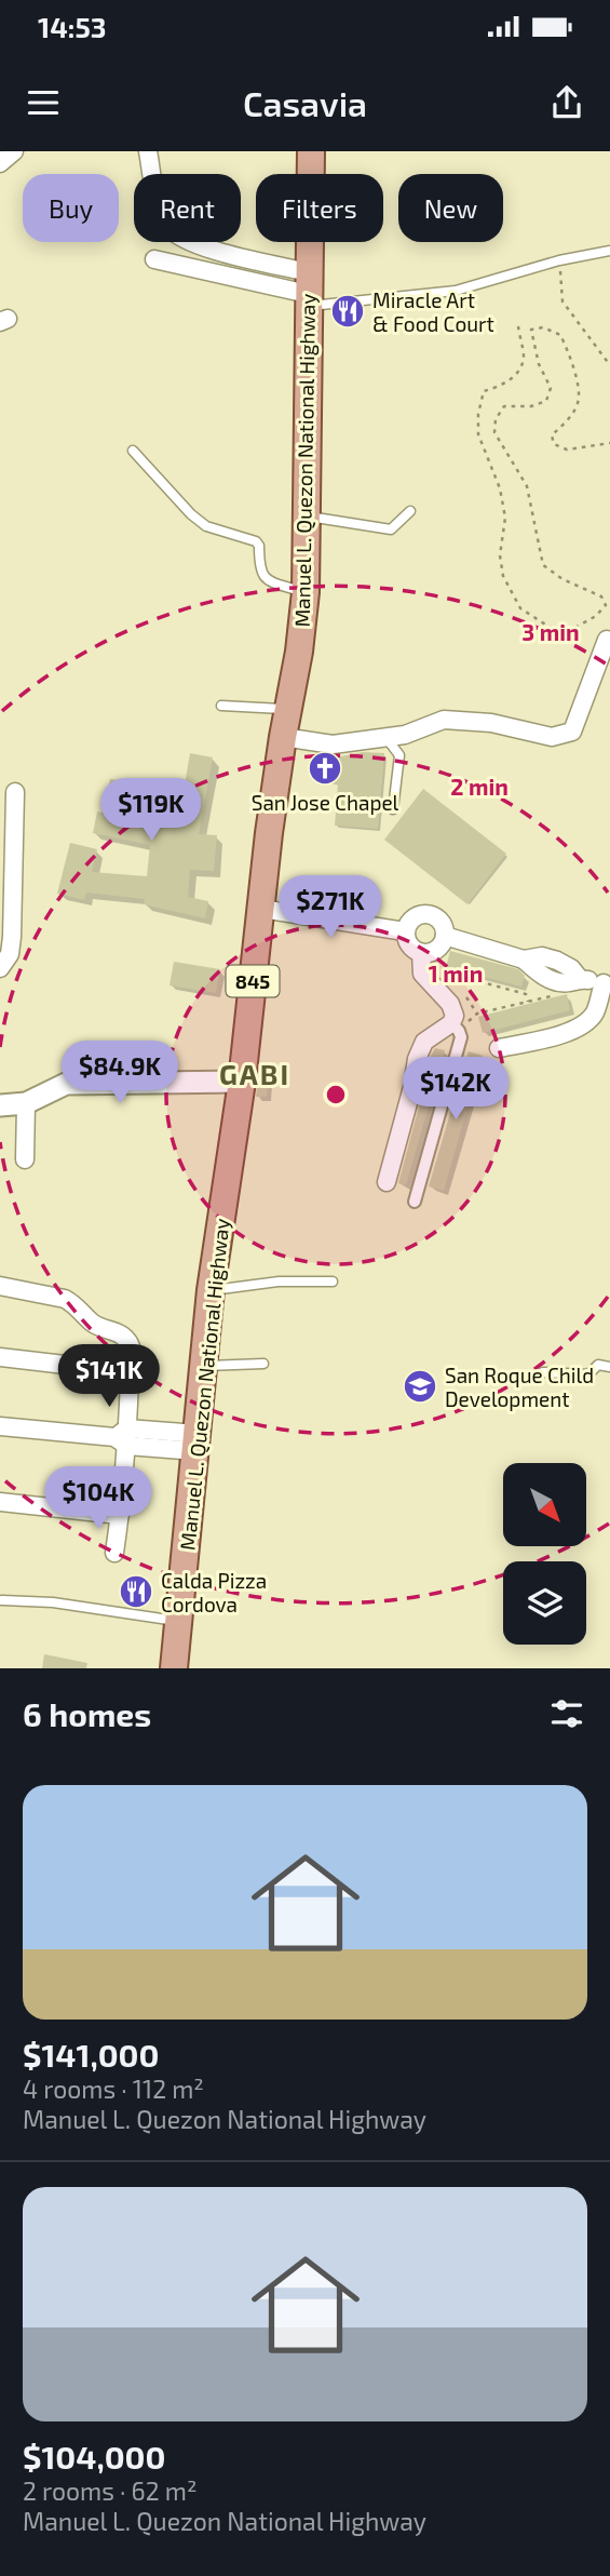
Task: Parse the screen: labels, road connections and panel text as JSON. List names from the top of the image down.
{
  "streets": {
    "main road": ["Manuel L. Quezon National Highway", "845"]
  },
  "districts": ["GABI"],
  "places": {
    "restaurant": ["Miracle Art & Food Court", "Calda Pizza Cordova"],
    "church": ["San Jose Chapel"],
    "school or university": ["San Roque Child Development"]
  },
  "north": "bottom right",
  "page": {
    "status": "14:53",
    "header": "Casavia",
    "chip": [
      "Buy",
      "Rent",
      "Filters",
      "New"
    ],
    "price": [
      "$119K",
      "$271K",
      "$84.9K",
      "$142K",
      "$141K",
      "$104K"
    ],
    "heading": "6 homes",
    "list": [
      {
        "name": "$141,000",
        "note": "4 rooms · 112 m² · Manuel L. Quezon National Highway"
      },
      {
        "name": "$104,000",
        "note": "2 rooms · 62 m² · Manuel L. Quezon National Highway"
      }
    ]
  },
  "rings": ["3 min", "2 min", "1 min"]
}
